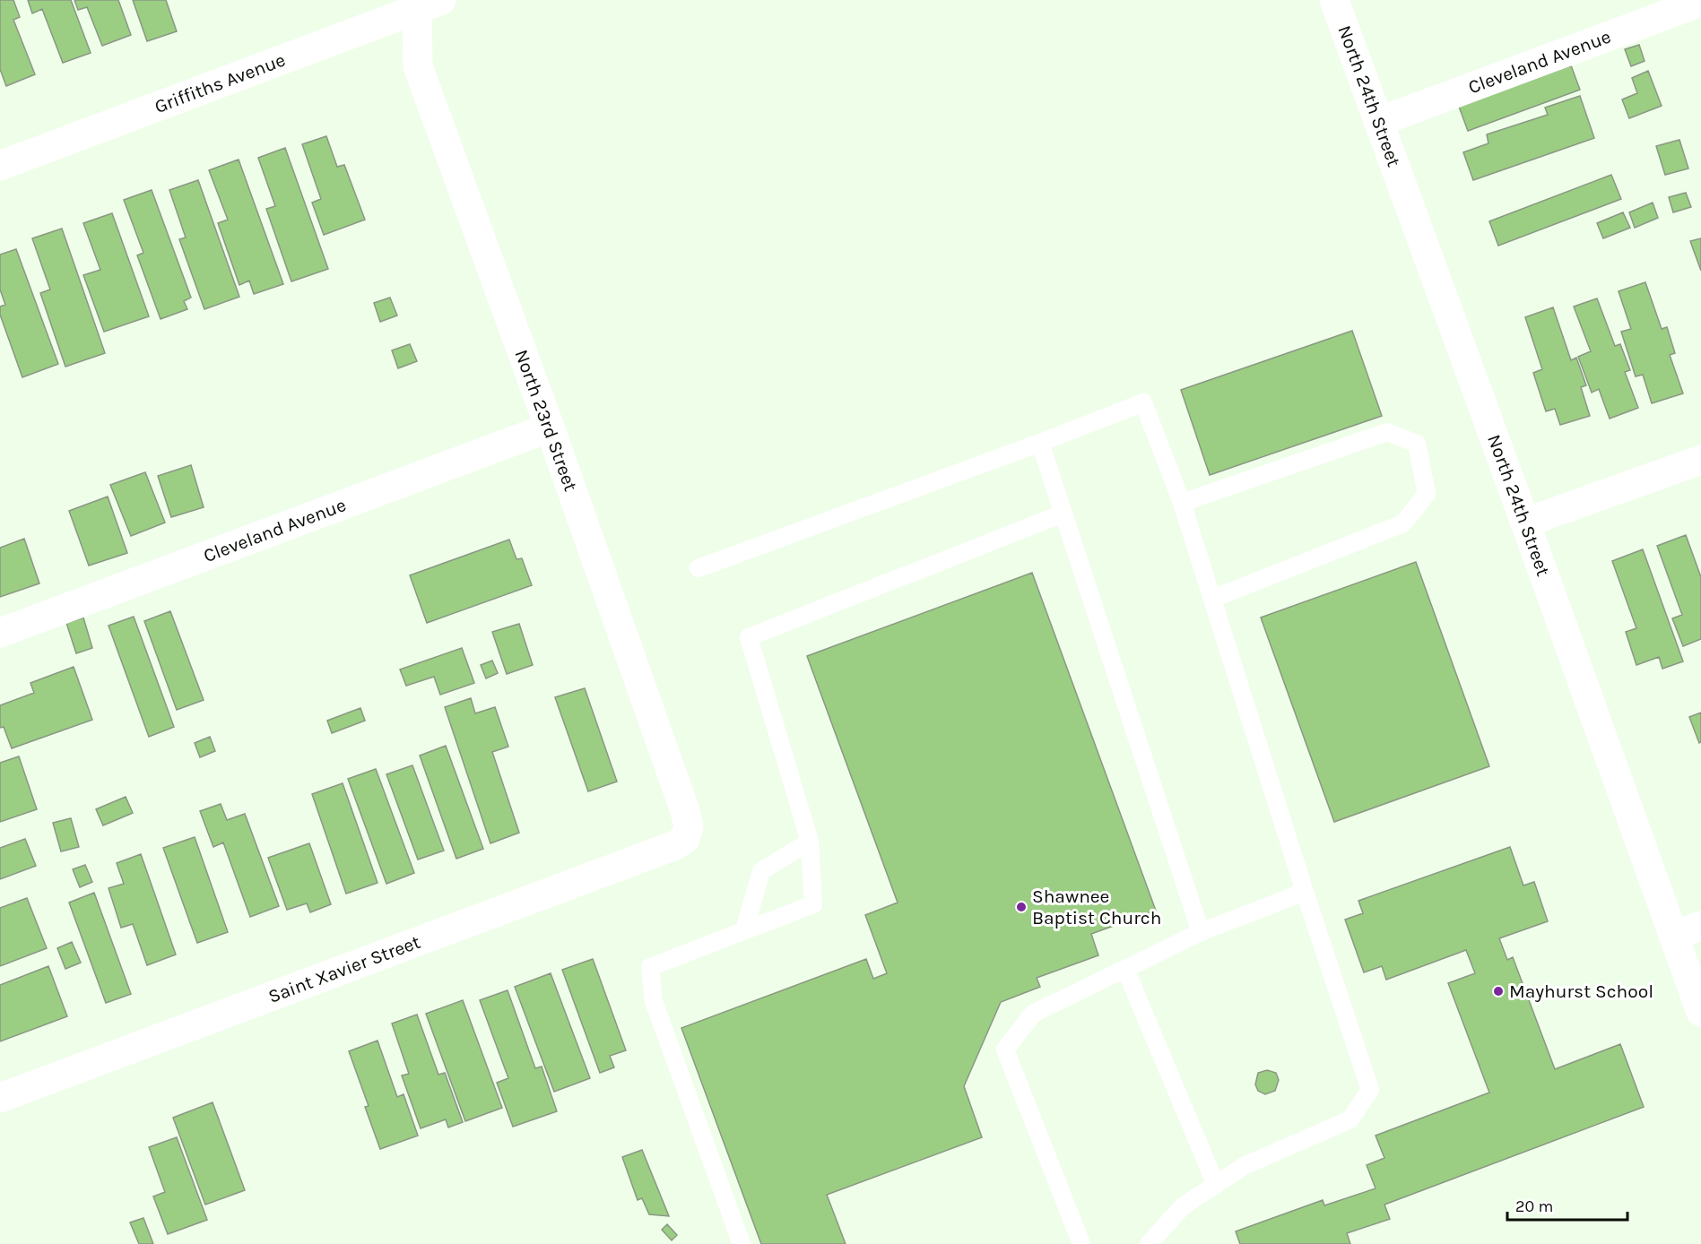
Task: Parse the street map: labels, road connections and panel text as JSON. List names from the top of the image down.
{
  "streets": {
    "street": [
      "Cleveland Avenue",
      "Griffiths Avenue",
      "North 24th Street",
      "North 23rd Street",
      "Saint Xavier Street"
    ]
  },
  "crossings": [
    ["Cleveland Avenue", "North 24th Street"],
    ["Cleveland Avenue", "North 23rd Street"],
    ["Griffiths Avenue", "North 23rd Street"],
    ["North 23rd Street", "Saint Xavier Street"]
  ],
  "places": ["Shawnee Baptist Church", "Mayhurst School"],
  "scale_bar": "20 m"
}
